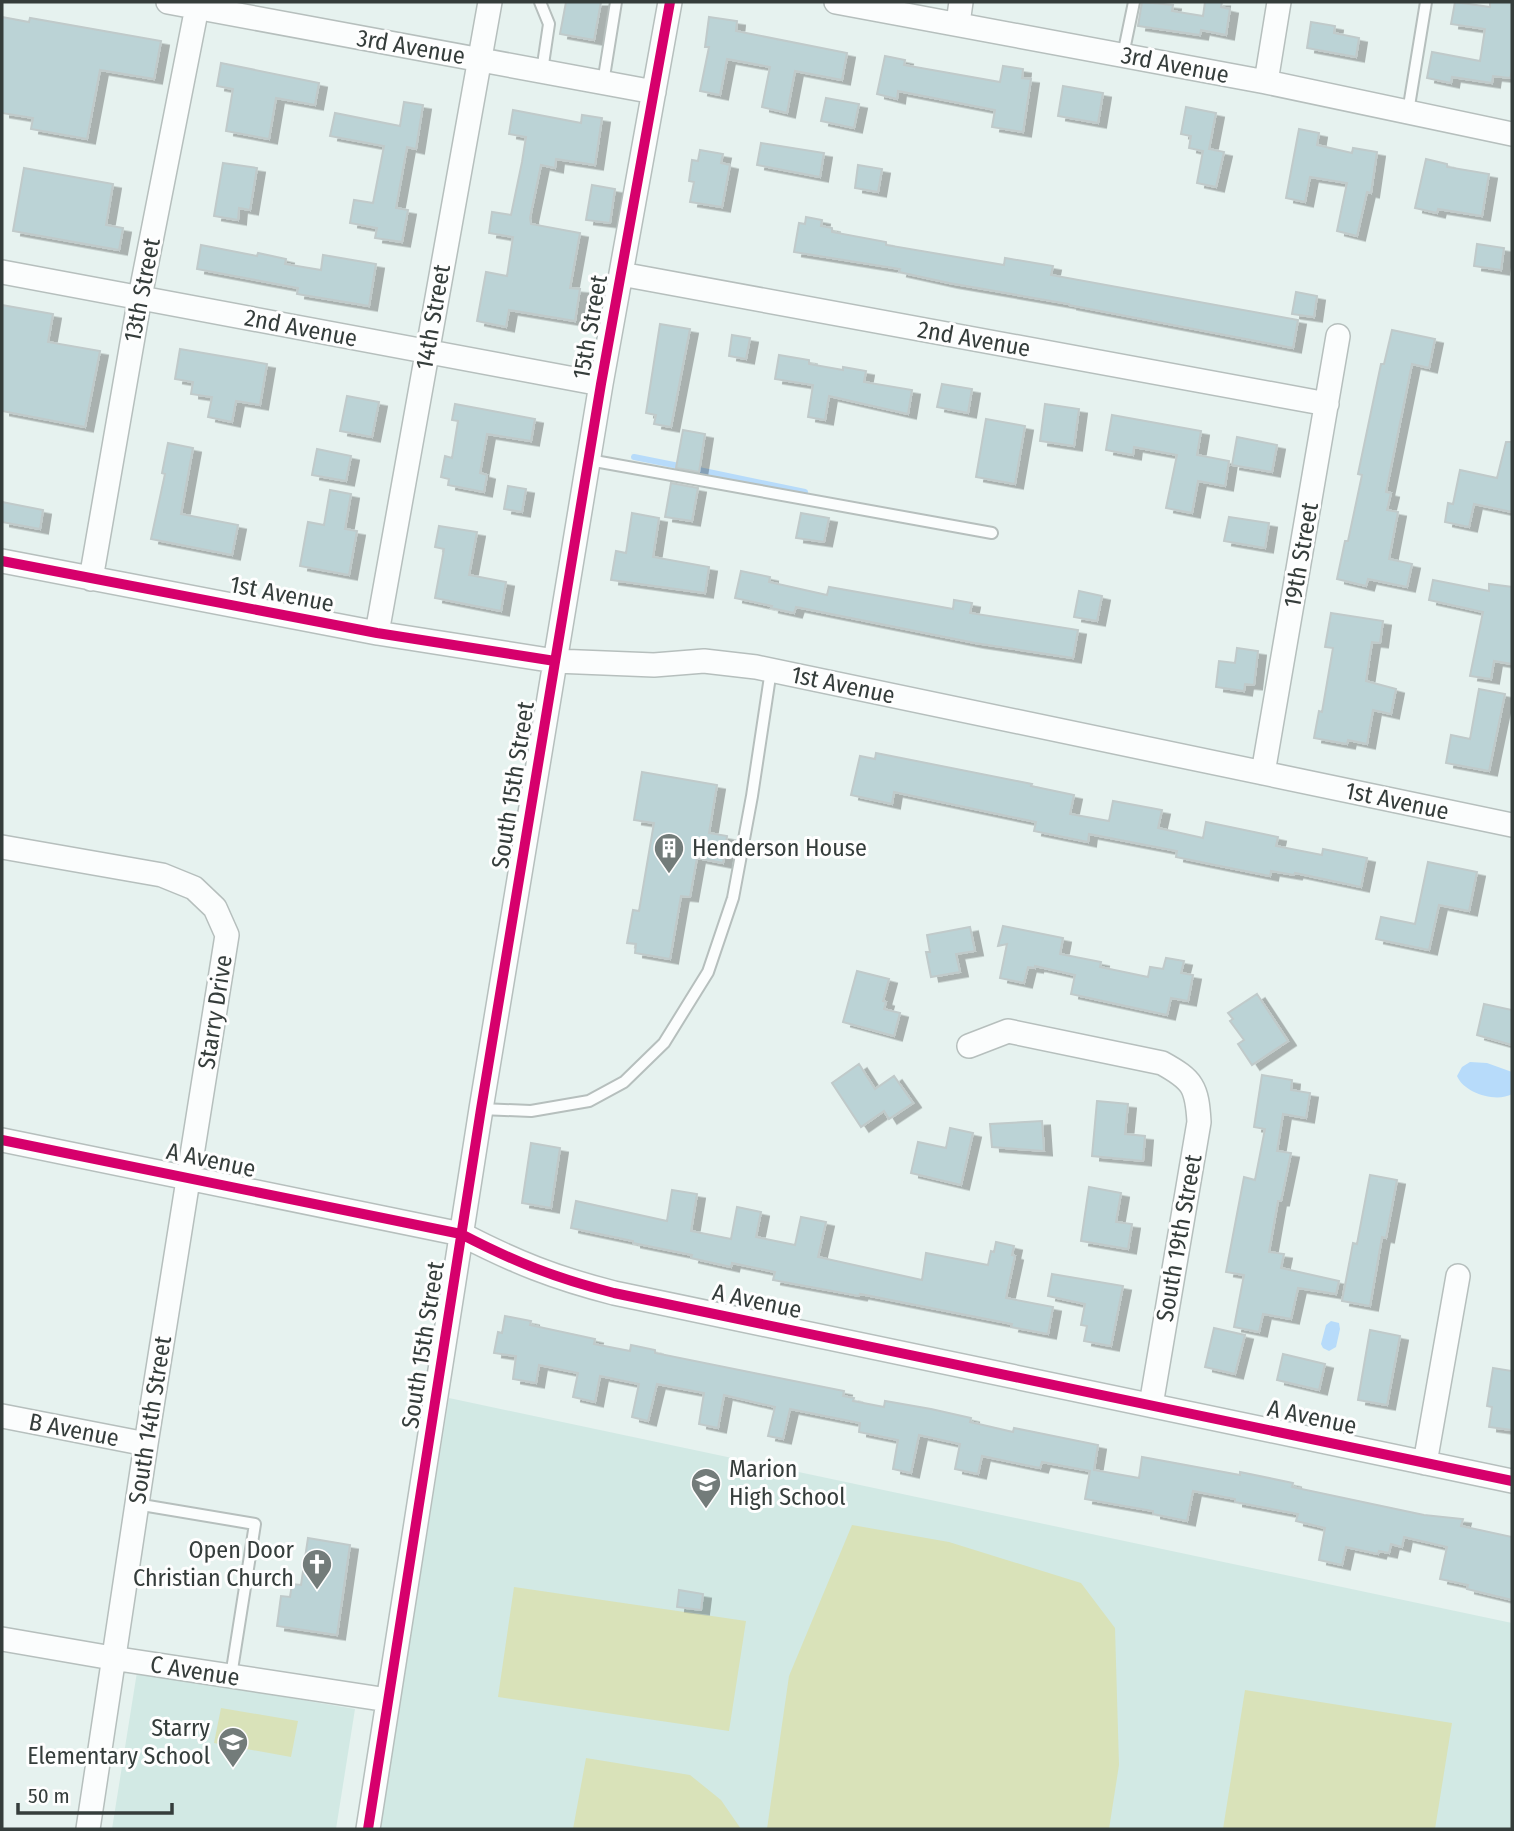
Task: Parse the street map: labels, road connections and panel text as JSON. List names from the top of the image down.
{
  "streets": {
    "street": [
      "3rd Avenue",
      "13th Street",
      "14th Street",
      "15th Street",
      "2nd Avenue",
      "19th Street",
      "1st Avenue",
      "South 15th Street",
      "Starry Drive",
      "A Avenue",
      "South 19th Street",
      "South 14th Street",
      "B Avenue",
      "C Avenue"
    ]
  },
  "crossings": [
    ["3rd Avenue", "13th Street"],
    ["3rd Avenue", "14th Street"],
    ["3rd Avenue", "15th Street"],
    ["13th Street", "2nd Avenue"],
    ["13th Street", "1st Avenue"],
    ["14th Street", "2nd Avenue"],
    ["14th Street", "1st Avenue"],
    ["15th Street", "2nd Avenue"],
    ["15th Street", "1st Avenue"],
    ["15th Street", "South 15th Street"],
    ["2nd Avenue", "19th Street"],
    ["19th Street", "1st Avenue"],
    ["1st Avenue", "South 15th Street"],
    ["South 15th Street", "A Avenue"],
    ["South 15th Street", "C Avenue"],
    ["Starry Drive", "A Avenue"],
    ["Starry Drive", "South 14th Street"],
    ["A Avenue", "South 19th Street"],
    ["A Avenue", "South 14th Street"],
    ["South 14th Street", "B Avenue"],
    ["South 14th Street", "C Avenue"]
  ],
  "places": {
    "building": ["Henderson House"],
    "school or university": ["Marion High School", "Starry Elementary School"],
    "church": ["Open Door Christian Church"]
  },
  "scale_bar": "50 m"
}
